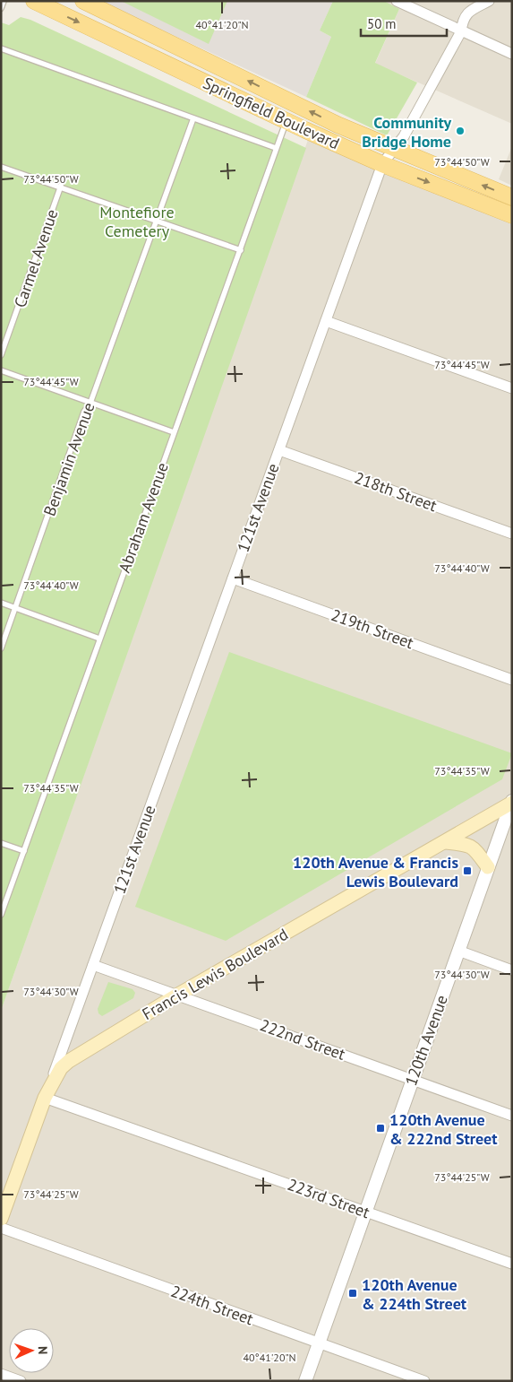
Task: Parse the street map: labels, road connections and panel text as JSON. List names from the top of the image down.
{
  "streets": {
    "main road": ["Springfield Boulevard", "Francis Lewis Boulevard"],
    "street": [
      "218th Street",
      "121st Avenue",
      "219th Street",
      "222nd Street",
      "120th Avenue",
      "223rd Street",
      "224th Street"
    ],
    "lane": ["Carmel Avenue", "Benjamin Avenue", "Abraham Avenue"]
  },
  "crossings": [
    ["Springfield Boulevard", "121st Avenue"],
    ["Springfield Boulevard", "Abraham Avenue"],
    ["218th Street", "121st Avenue"],
    ["121st Avenue", "219th Street"],
    ["121st Avenue", "Francis Lewis Boulevard"],
    ["121st Avenue", "222nd Street"],
    ["121st Avenue", "223rd Street"],
    ["Francis Lewis Boulevard", "222nd Street"],
    ["Francis Lewis Boulevard", "120th Avenue"],
    ["Francis Lewis Boulevard", "223rd Street"],
    ["222nd Street", "120th Avenue"],
    ["120th Avenue", "223rd Street"],
    ["120th Avenue", "224th Street"]
  ],
  "parks": ["Montefiore Cemetery"],
  "places": {
    "other": ["Community Bridge Home"],
    "transit": ["120th Avenue & Francis Lewis Boulevard", "120th Avenue & 222nd Street", "120th Avenue & 224th Street"]
  },
  "scale_bar": "50 m",
  "north": "right",
  "coordinates": [
    "40°41'20\"N",
    "73°44'50\"W",
    "73°44'45\"W",
    "73°44'40\"W",
    "73°44'35\"W",
    "73°44'30\"W",
    "73°44'25\"W"
  ]
}
